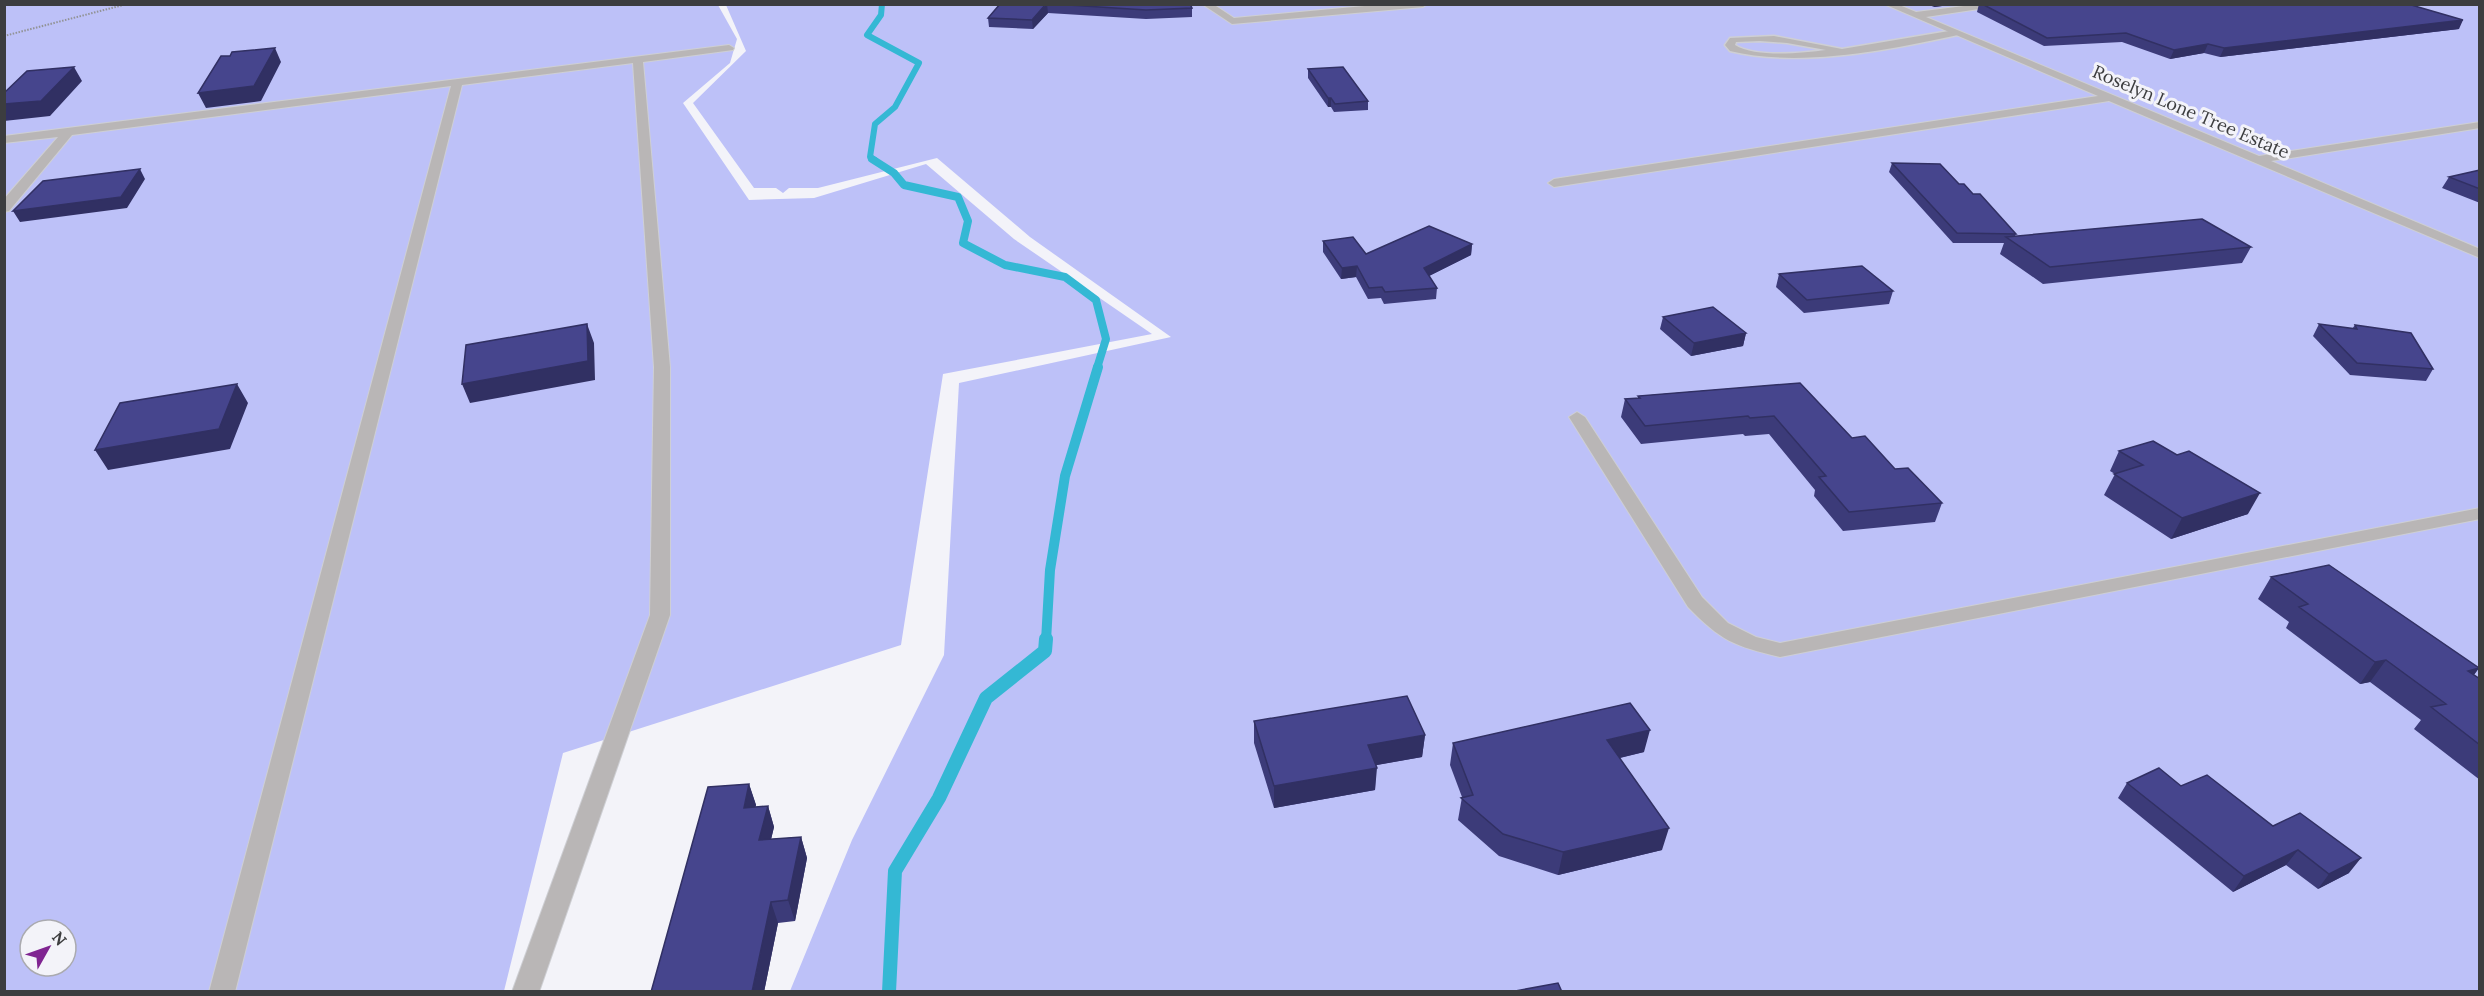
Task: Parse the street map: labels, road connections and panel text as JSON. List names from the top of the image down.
{
  "streets": {
    "street": ["Roselyn Lone Tree Estate"]
  },
  "north": "top right"
}
